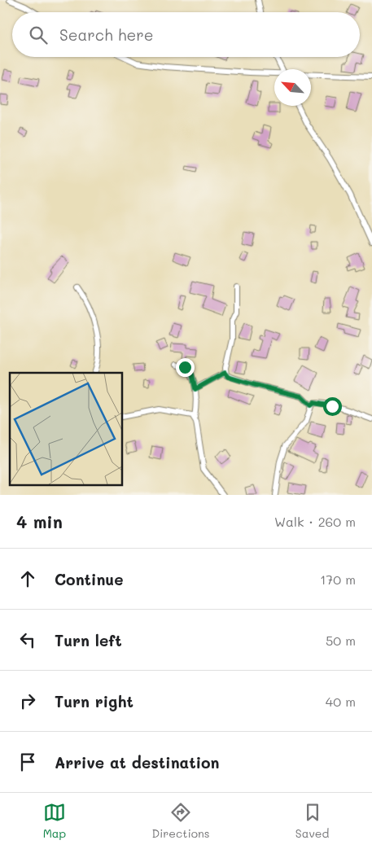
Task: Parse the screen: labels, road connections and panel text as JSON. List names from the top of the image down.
{
  "north": "top left",
  "page": {
    "search": "Search here",
    "heading": ["4 min", "Walk · 260 m"],
    "list": [
      ["Continue", "170 m"],
      ["Turn left", "50 m"],
      ["Turn right", "40 m"],
      "Arrive at destination"
    ],
    "nav": ["Map", "Directions", "Saved"]
  }
}
